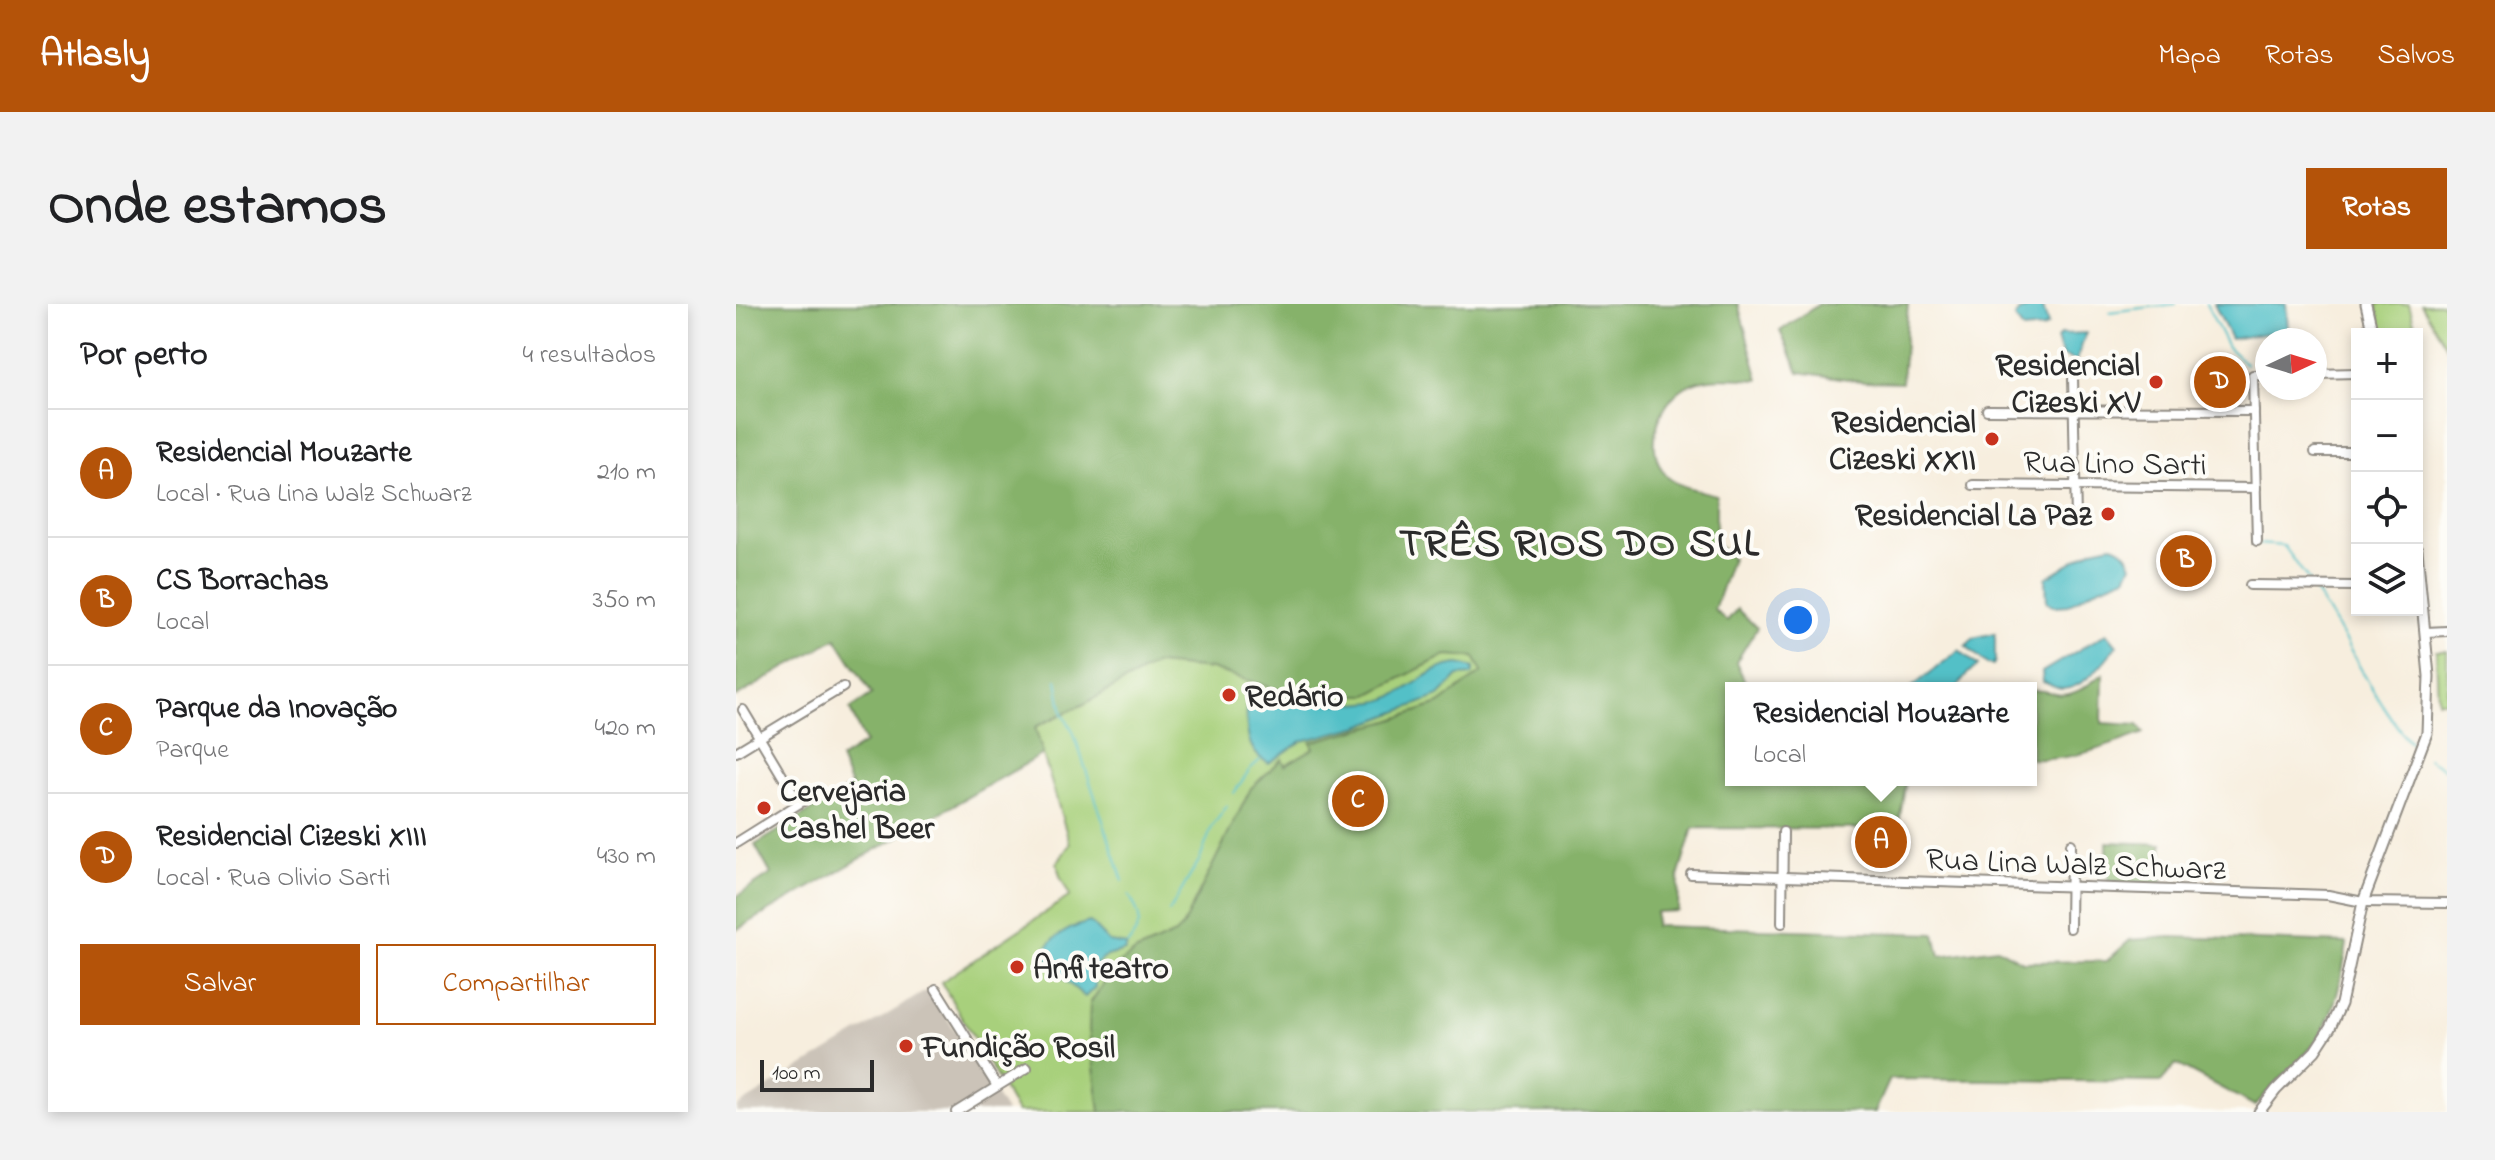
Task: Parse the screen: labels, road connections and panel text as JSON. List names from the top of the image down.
{
  "streets": {
    "street": ["Rua Lino Sarti", "Rua Lina Walz Schwarz"]
  },
  "districts": ["TRÊS RIOS DO SUL"],
  "places": [
    "Residencial Cizeski XV",
    "Residencial Cizeski XXII",
    "Residencial La Paz",
    "Redário",
    "Cervejaria Cashel Beer",
    "Anfiteatro",
    "Fundição Rosil"
  ],
  "scale_bar": "100 m",
  "north": "right",
  "page": {
    "header": "Atlasly",
    "nav": ["Mapa", "Rotas", "Salvos"],
    "title": "Onde estamos",
    "buttons": [
      "Rotas",
      ["Salvar", "Compartilhar"]
    ],
    "heading": ["Por perto", "4 resultados"],
    "map_buttons": ["+", "−"],
    "pins": [
      "D",
      "B",
      "C",
      "A"
    ],
    "list": [
      {
        "mark": "A",
        "name": "Residencial Mouzarte",
        "note": "Local · Rua Lina Walz Schwarz",
        "value": "210 m"
      },
      {
        "mark": "B",
        "name": "CS Borrachas",
        "note": "Local",
        "value": "350 m"
      },
      {
        "mark": "C",
        "name": "Parque da Inovação",
        "note": "Parque",
        "value": "420 m"
      },
      {
        "mark": "D",
        "name": "Residencial Cizeski XIII",
        "note": "Local · Rua Olivio Sarti",
        "value": "430 m"
      }
    ],
    "popup": ["Residencial Mouzarte", "Local"],
    "scale": "100 m"
  }
}
